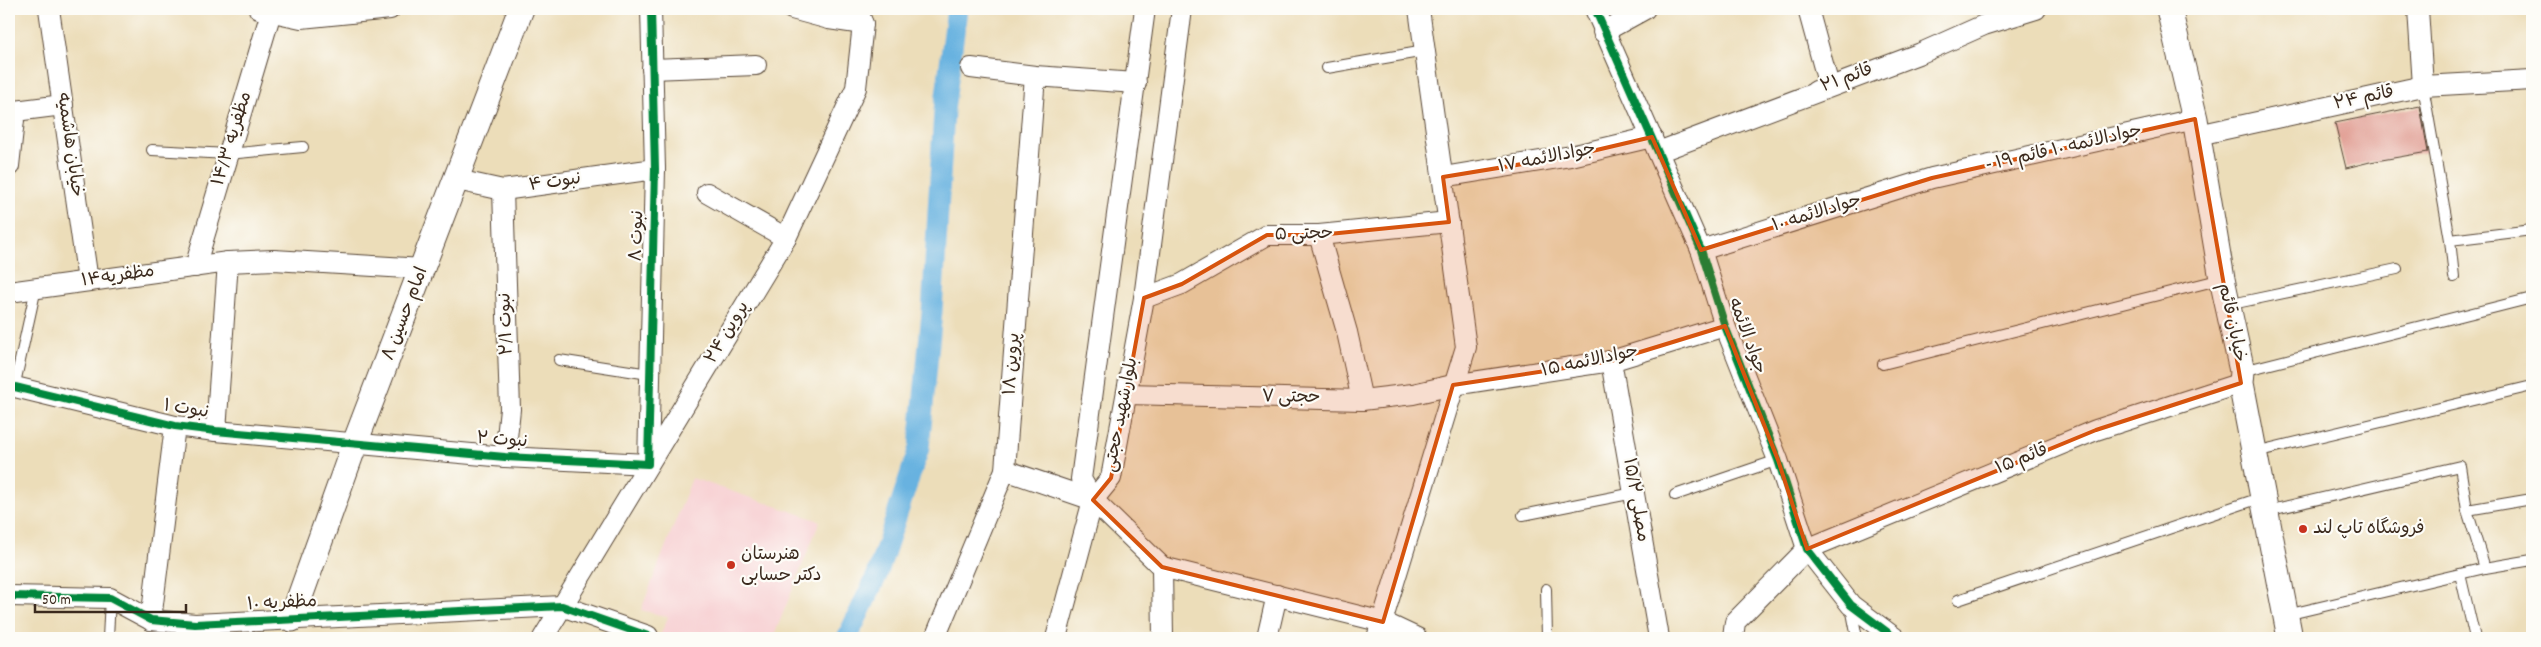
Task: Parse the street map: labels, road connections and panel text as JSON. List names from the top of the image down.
{
  "streets": {
    "street": [
      "قائم ۲۱",
      "قائم ۲۴",
      "مظفریه ۱۴/۳",
      "خیابان هاشمیه",
      "- جوادالائمه ۱۰ قائم ۱۹",
      "جوادالائمه ۱۷",
      "نبوت ۴",
      "جوادالائمه ۱۰",
      "حجتی ۵",
      "نبوت ۸",
      "مظفریه۱۴",
      "امام حسین ۸",
      "خیابان قائم",
      "نبوت ۲/۱",
      "پروین ۲۴",
      "جواد الائمه",
      "جوادالائمه ۱۵",
      "پروین ۱۸",
      "حجتی ۷",
      "نبوت ۱",
      "بلوارشهید حجتی",
      "نبوت ۲",
      "قائم ۱۵",
      "مصلی ۱۵/۲",
      "مظفریه ۱۰"
    ]
  },
  "crossings": [
    ["قائم ۲۱", "جوادالائمه ۱۷"],
    ["قائم ۲۱", "جواد الائمه"],
    ["قائم ۲۴", "- جوادالائمه ۱۰ قائم ۱۹"],
    ["قائم ۲۴", "خیابان قائم"],
    ["مظفریه ۱۴/۳", "مظفریه۱۴"],
    ["خیابان هاشمیه", "مظفریه۱۴"],
    ["- جوادالائمه ۱۰ قائم ۱۹", "جوادالائمه ۱۰"],
    ["- جوادالائمه ۱۰ قائم ۱۹", "خیابان قائم"],
    ["جوادالائمه ۱۷", "جواد الائمه"],
    ["نبوت ۴", "نبوت ۸"],
    ["نبوت ۴", "امام حسین ۸"],
    ["نبوت ۴", "نبوت ۲/۱"],
    ["جوادالائمه ۱۰", "جواد الائمه"],
    ["حجتی ۵", "بلوارشهید حجتی"],
    ["نبوت ۸", "پروین ۲۴"],
    ["نبوت ۸", "نبوت ۲"],
    ["مظفریه۱۴", "امام حسین ۸"],
    ["امام حسین ۸", "نبوت ۱"],
    ["امام حسین ۸", "نبوت ۲"],
    ["امام حسین ۸", "مظفریه ۱۰"],
    ["خیابان قائم", "قائم ۱۵"],
    ["نبوت ۲/۱", "نبوت ۲"],
    ["پروین ۲۴", "نبوت ۲"],
    ["پروین ۲۴", "مظفریه ۱۰"],
    ["جواد الائمه", "جوادالائمه ۱۵"],
    ["جواد الائمه", "قائم ۱۵"],
    ["جوادالائمه ۱۵", "حجتی ۷"],
    ["جوادالائمه ۱۵", "مصلی ۱۵/۲"],
    ["حجتی ۷", "بلوارشهید حجتی"],
    ["نبوت ۱", "نبوت ۲"]
  ],
  "places": ["فروشگاه تاپ لند", "هنرستان دکتر حسابی"],
  "scale_bar": "50 m"
}
